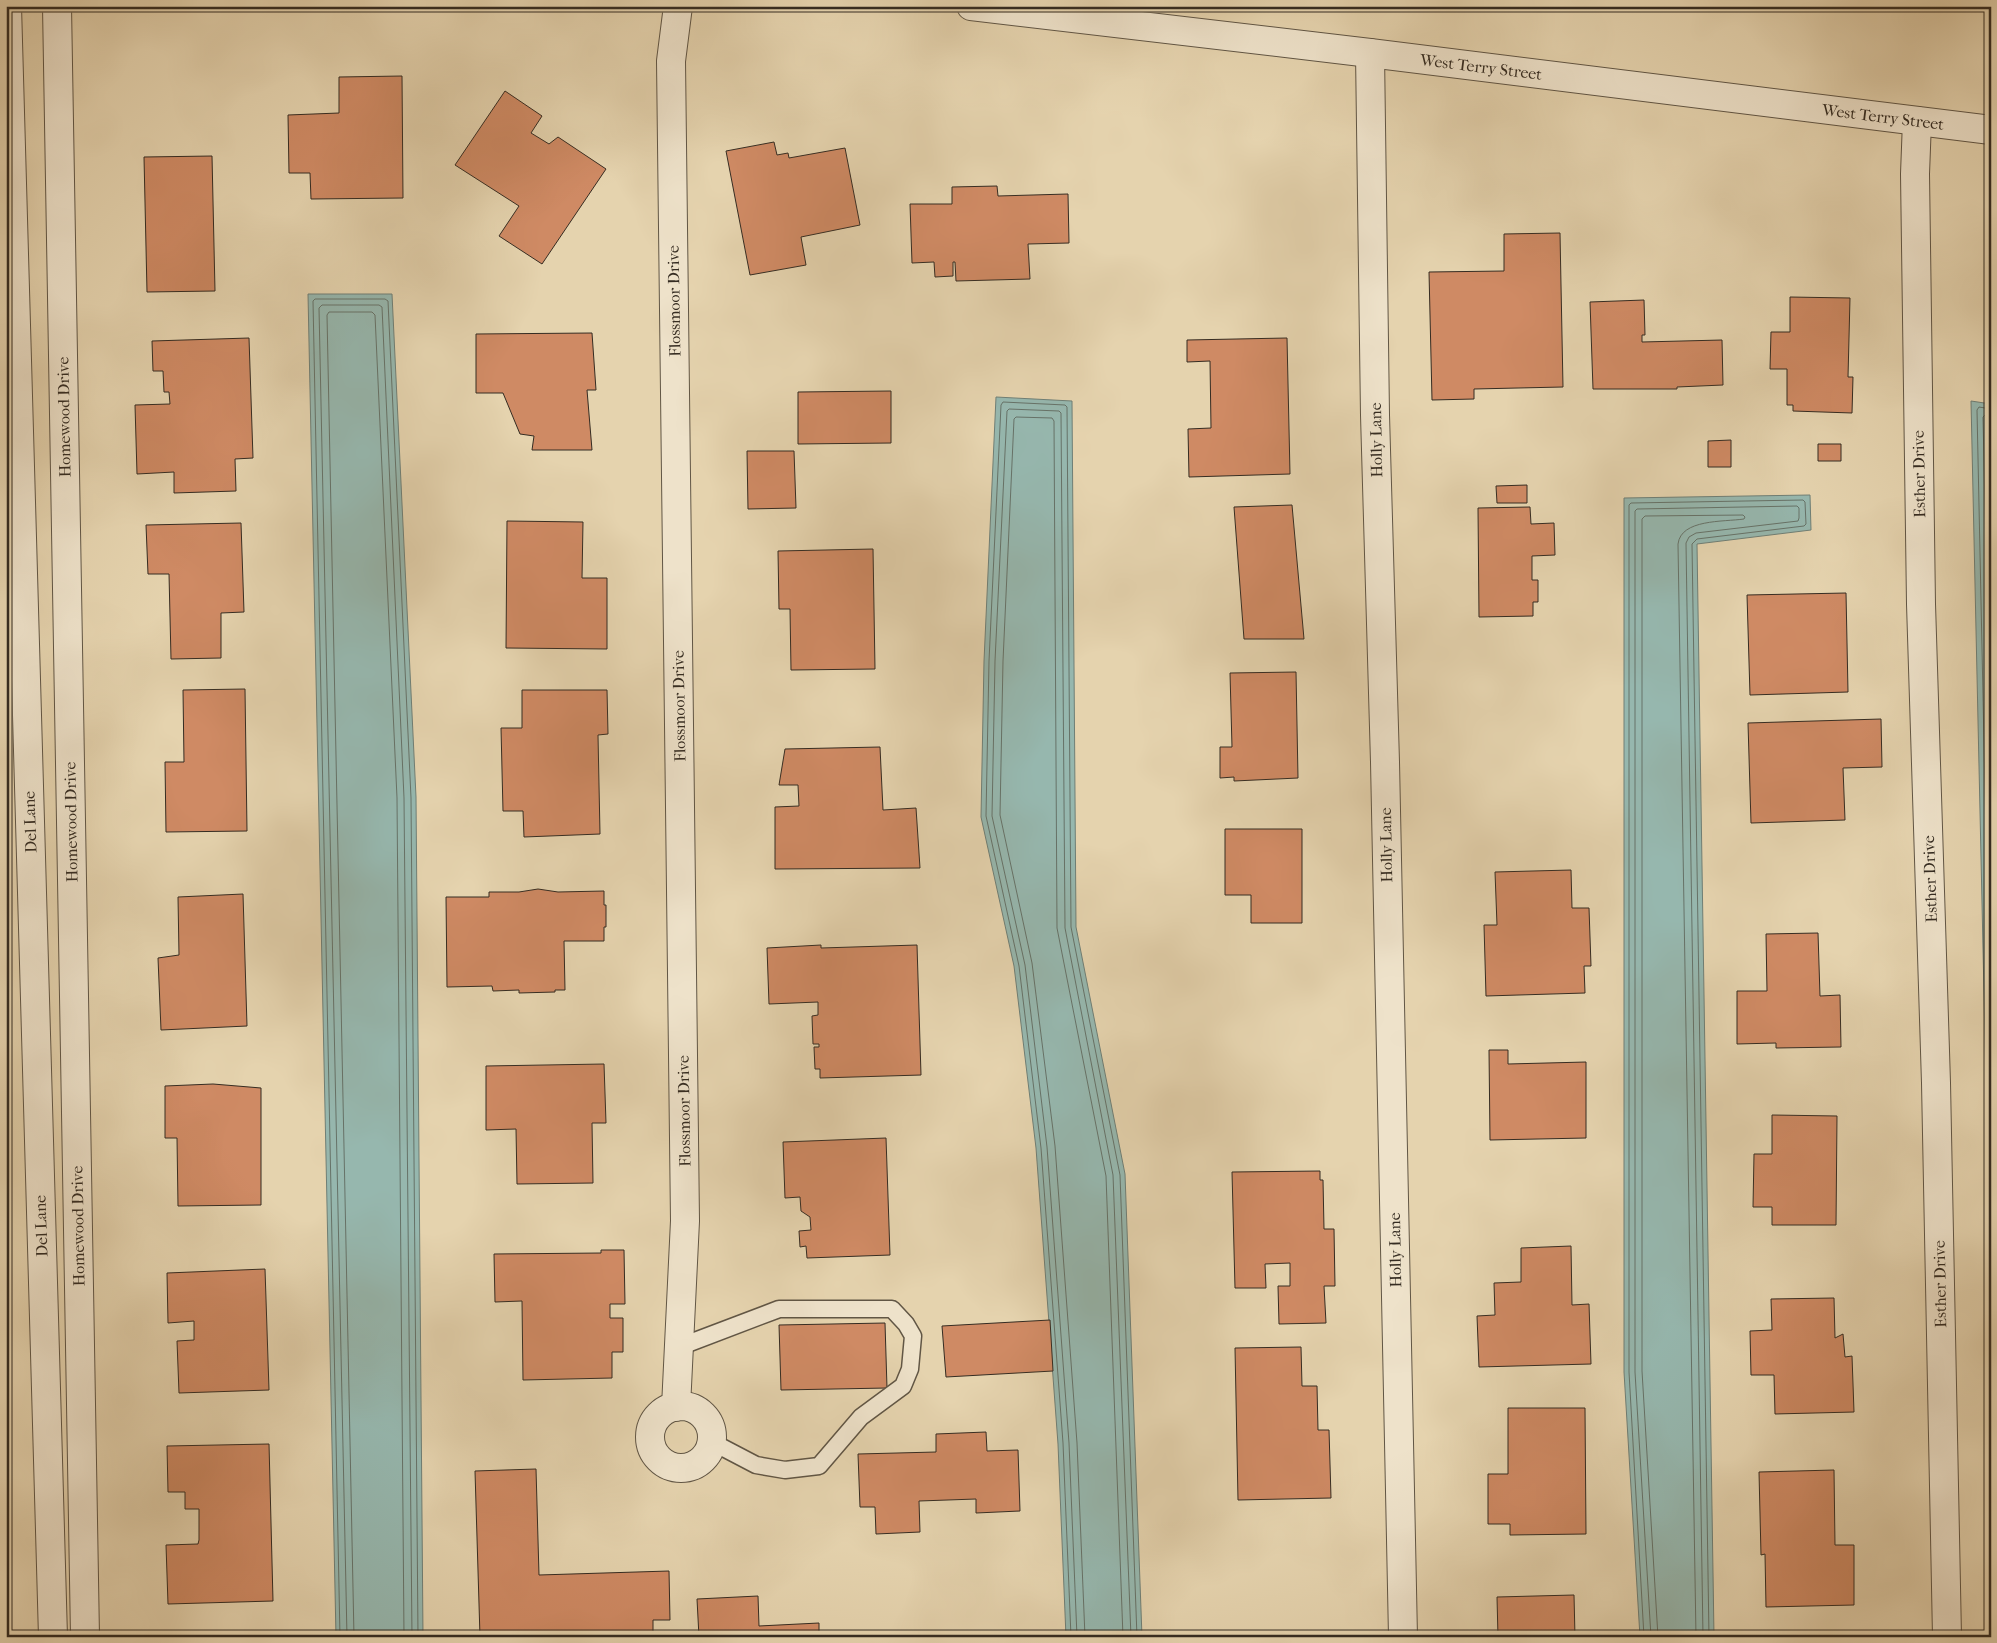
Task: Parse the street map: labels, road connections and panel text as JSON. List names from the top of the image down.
{
  "streets": {
    "street": [
      "West Terry Street",
      "Flossmoor Drive",
      "Homewood Drive",
      "Holly Lane",
      "Esther Drive",
      "Del Lane"
    ]
  },
  "crossings": [
    ["West Terry Street", "Holly Lane"],
    ["West Terry Street", "Esther Drive"]
  ]
}
